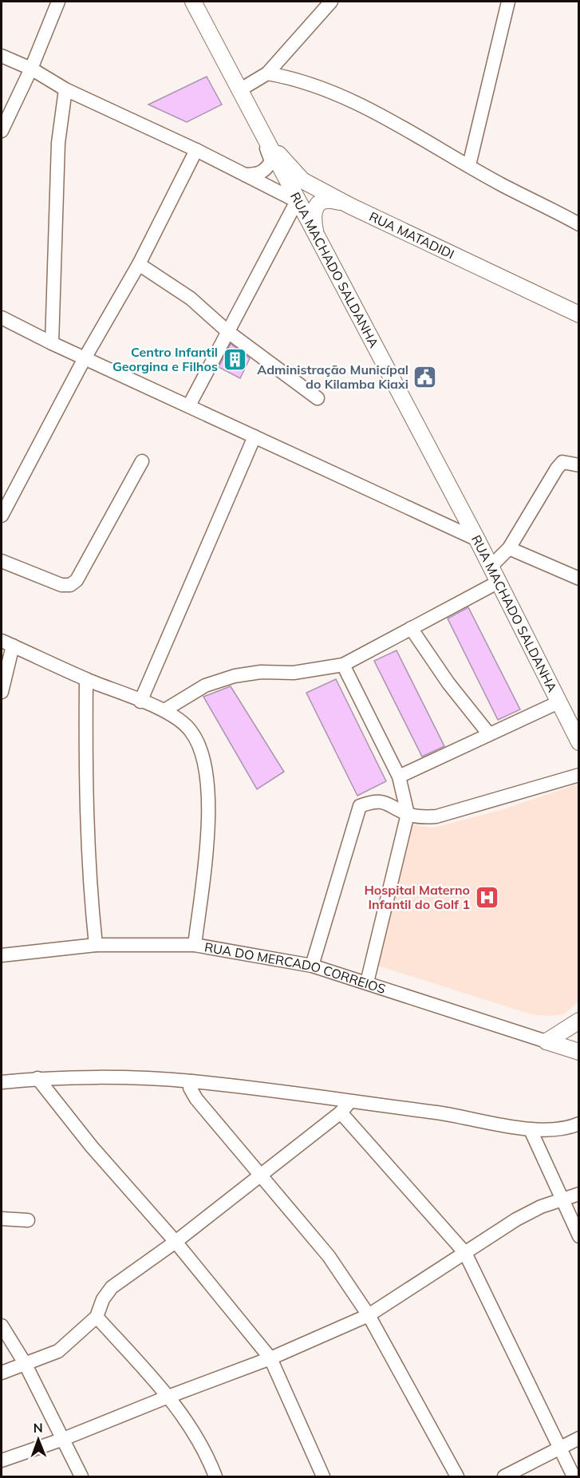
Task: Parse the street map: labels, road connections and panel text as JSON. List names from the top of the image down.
{
  "streets": {
    "street": ["RUA MATADIDI", "RUA MACHADO SALDANHA", "RUA DO MERCADO CORREIOS"]
  },
  "crossings": [
    ["RUA MATADIDI", "RUA MACHADO SALDANHA"]
  ],
  "places": {
    "building": ["Centro Infantil Georgina e Filhos"],
    "public building": ["Administração Municípal do Kilamba Kiaxi"],
    "hospital": ["Hospital Materno Infantil do Golf 1"]
  },
  "north": "top"
}
